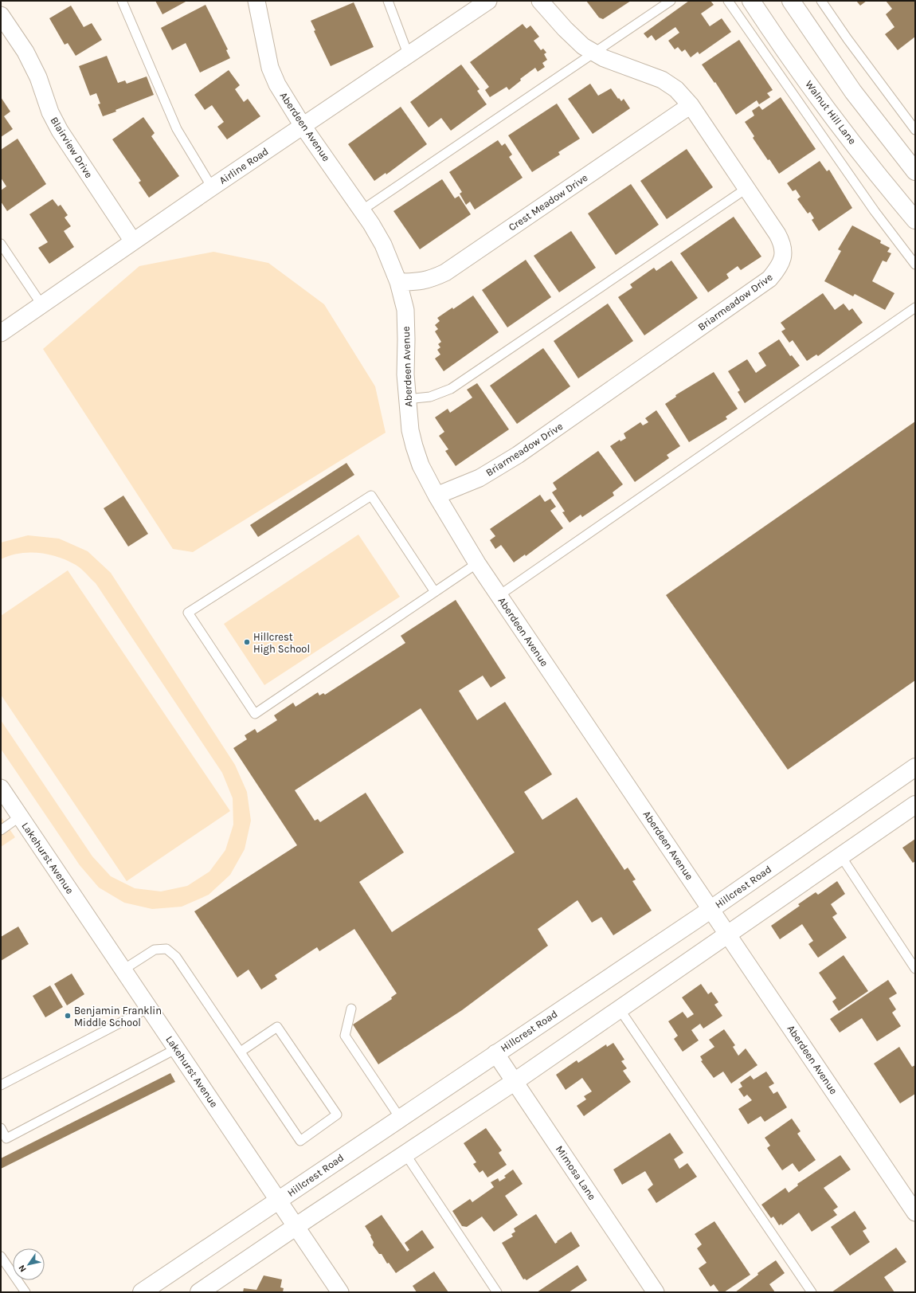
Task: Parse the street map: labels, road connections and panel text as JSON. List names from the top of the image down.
{
  "streets": {
    "main road": ["Walnut Hill Lane", "Hillcrest Road"],
    "street": [
      "Aberdeen Avenue",
      "Blairview Drive",
      "Airline Road",
      "Crest Meadow Drive",
      "Briarmeadow Drive",
      "Lakehurst Avenue",
      "Mimosa Lane"
    ]
  },
  "crossings": [
    ["Aberdeen Avenue", "Airline Road"],
    ["Aberdeen Avenue", "Crest Meadow Drive"],
    ["Aberdeen Avenue", "Briarmeadow Drive"],
    ["Aberdeen Avenue", "Hillcrest Road"],
    ["Blairview Drive", "Airline Road"],
    ["Crest Meadow Drive", "Briarmeadow Drive"],
    ["Lakehurst Avenue", "Hillcrest Road"],
    ["Hillcrest Road", "Mimosa Lane"]
  ],
  "places": ["Hillcrest High School", "Benjamin Franklin Middle School"],
  "north": "bottom left"
}
